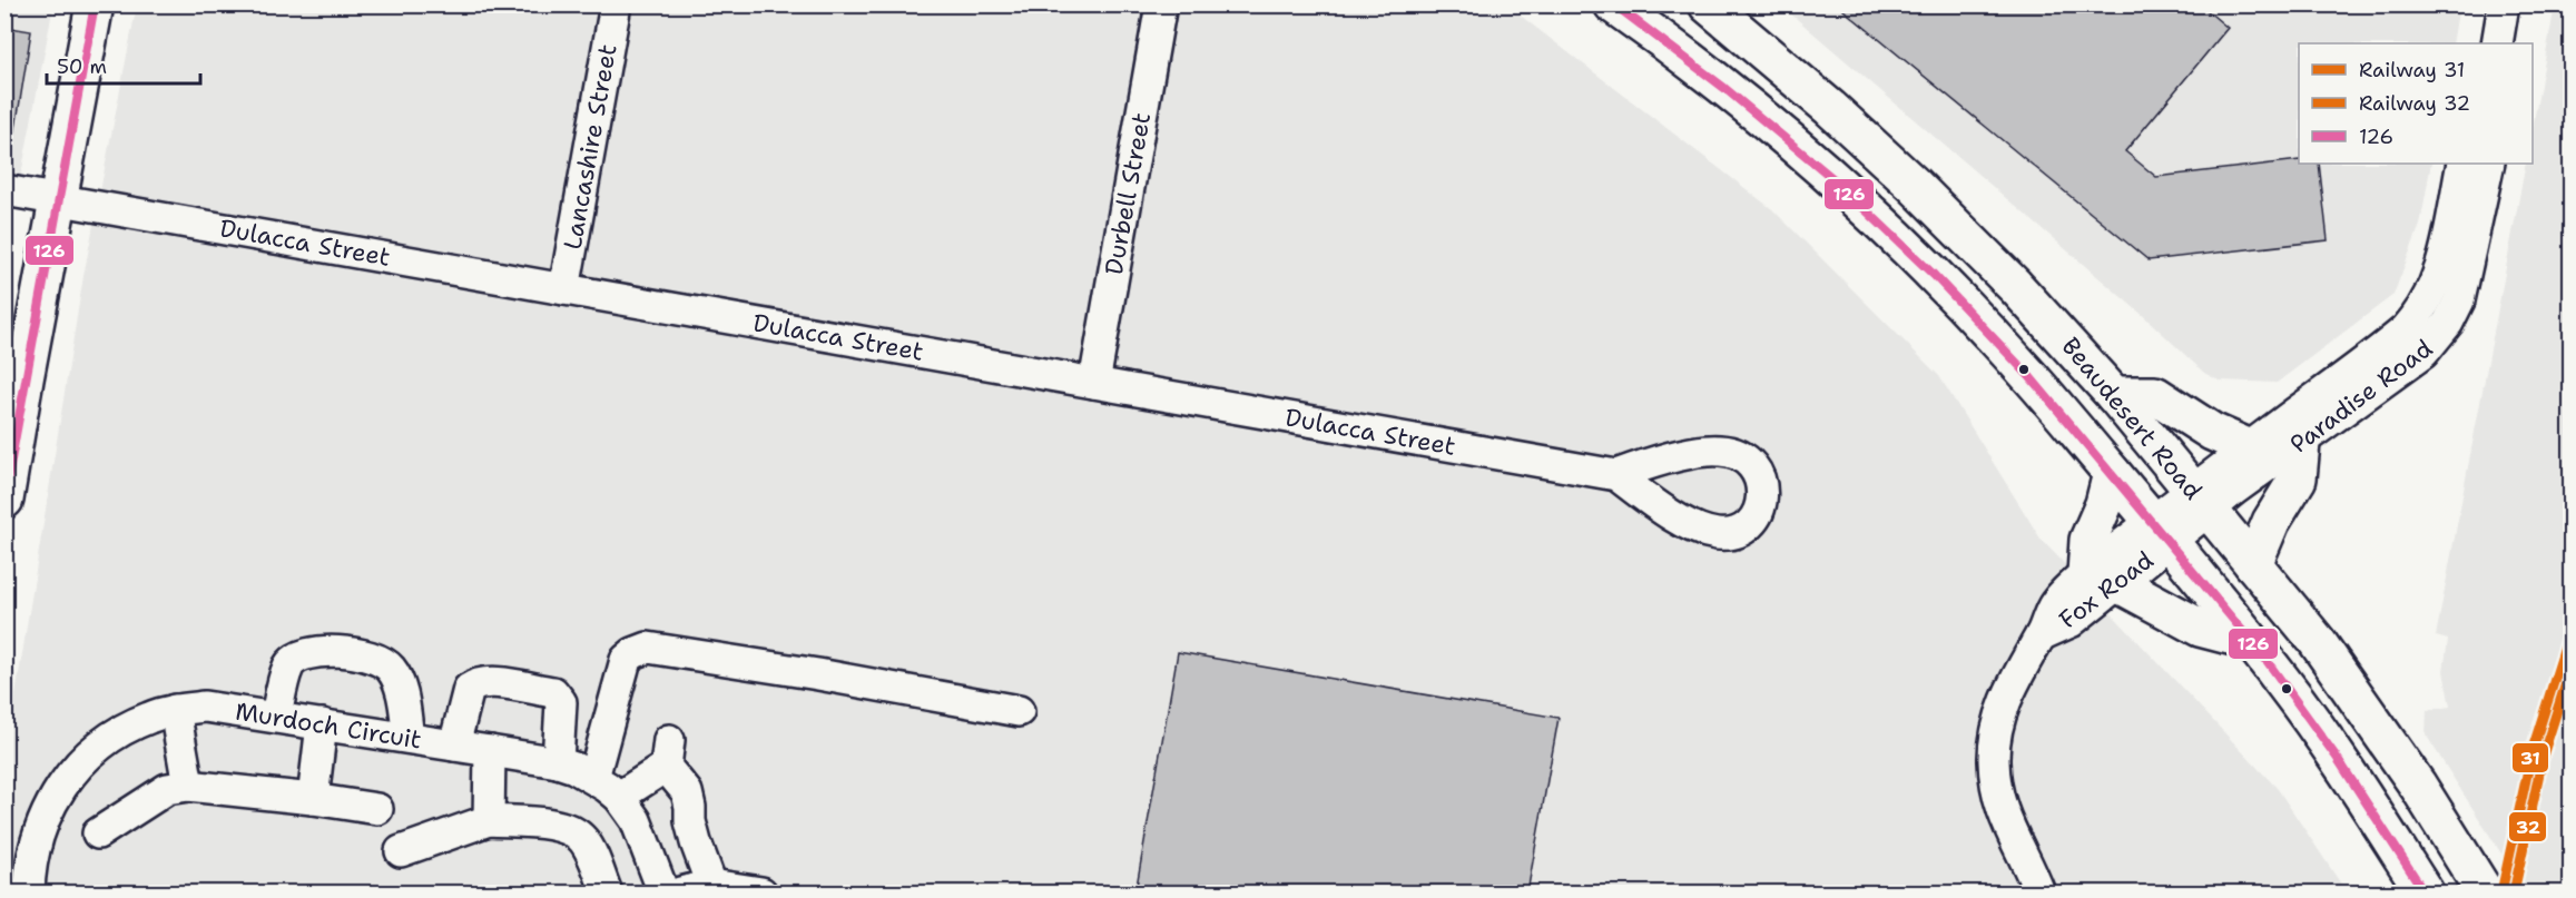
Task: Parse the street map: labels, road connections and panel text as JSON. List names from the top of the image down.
{
  "streets": {
    "main road": ["Beaudesert Road"],
    "street": [
      "Lancashire Street",
      "Durbell Street",
      "Dulacca Street",
      "Paradise Road",
      "Fox Road",
      "Murdoch Circuit"
    ]
  },
  "crossings": [
    ["Lancashire Street", "Dulacca Street"],
    ["Durbell Street", "Dulacca Street"],
    ["Paradise Road", "Beaudesert Road"],
    ["Paradise Road", "Fox Road"],
    ["Beaudesert Road", "Fox Road"]
  ],
  "lines": ["transit line 126", "rail line 31", "rail line 32"],
  "legend": ["Railway 31", "Railway 32", "126"],
  "scale_bar": "50 m"
}
